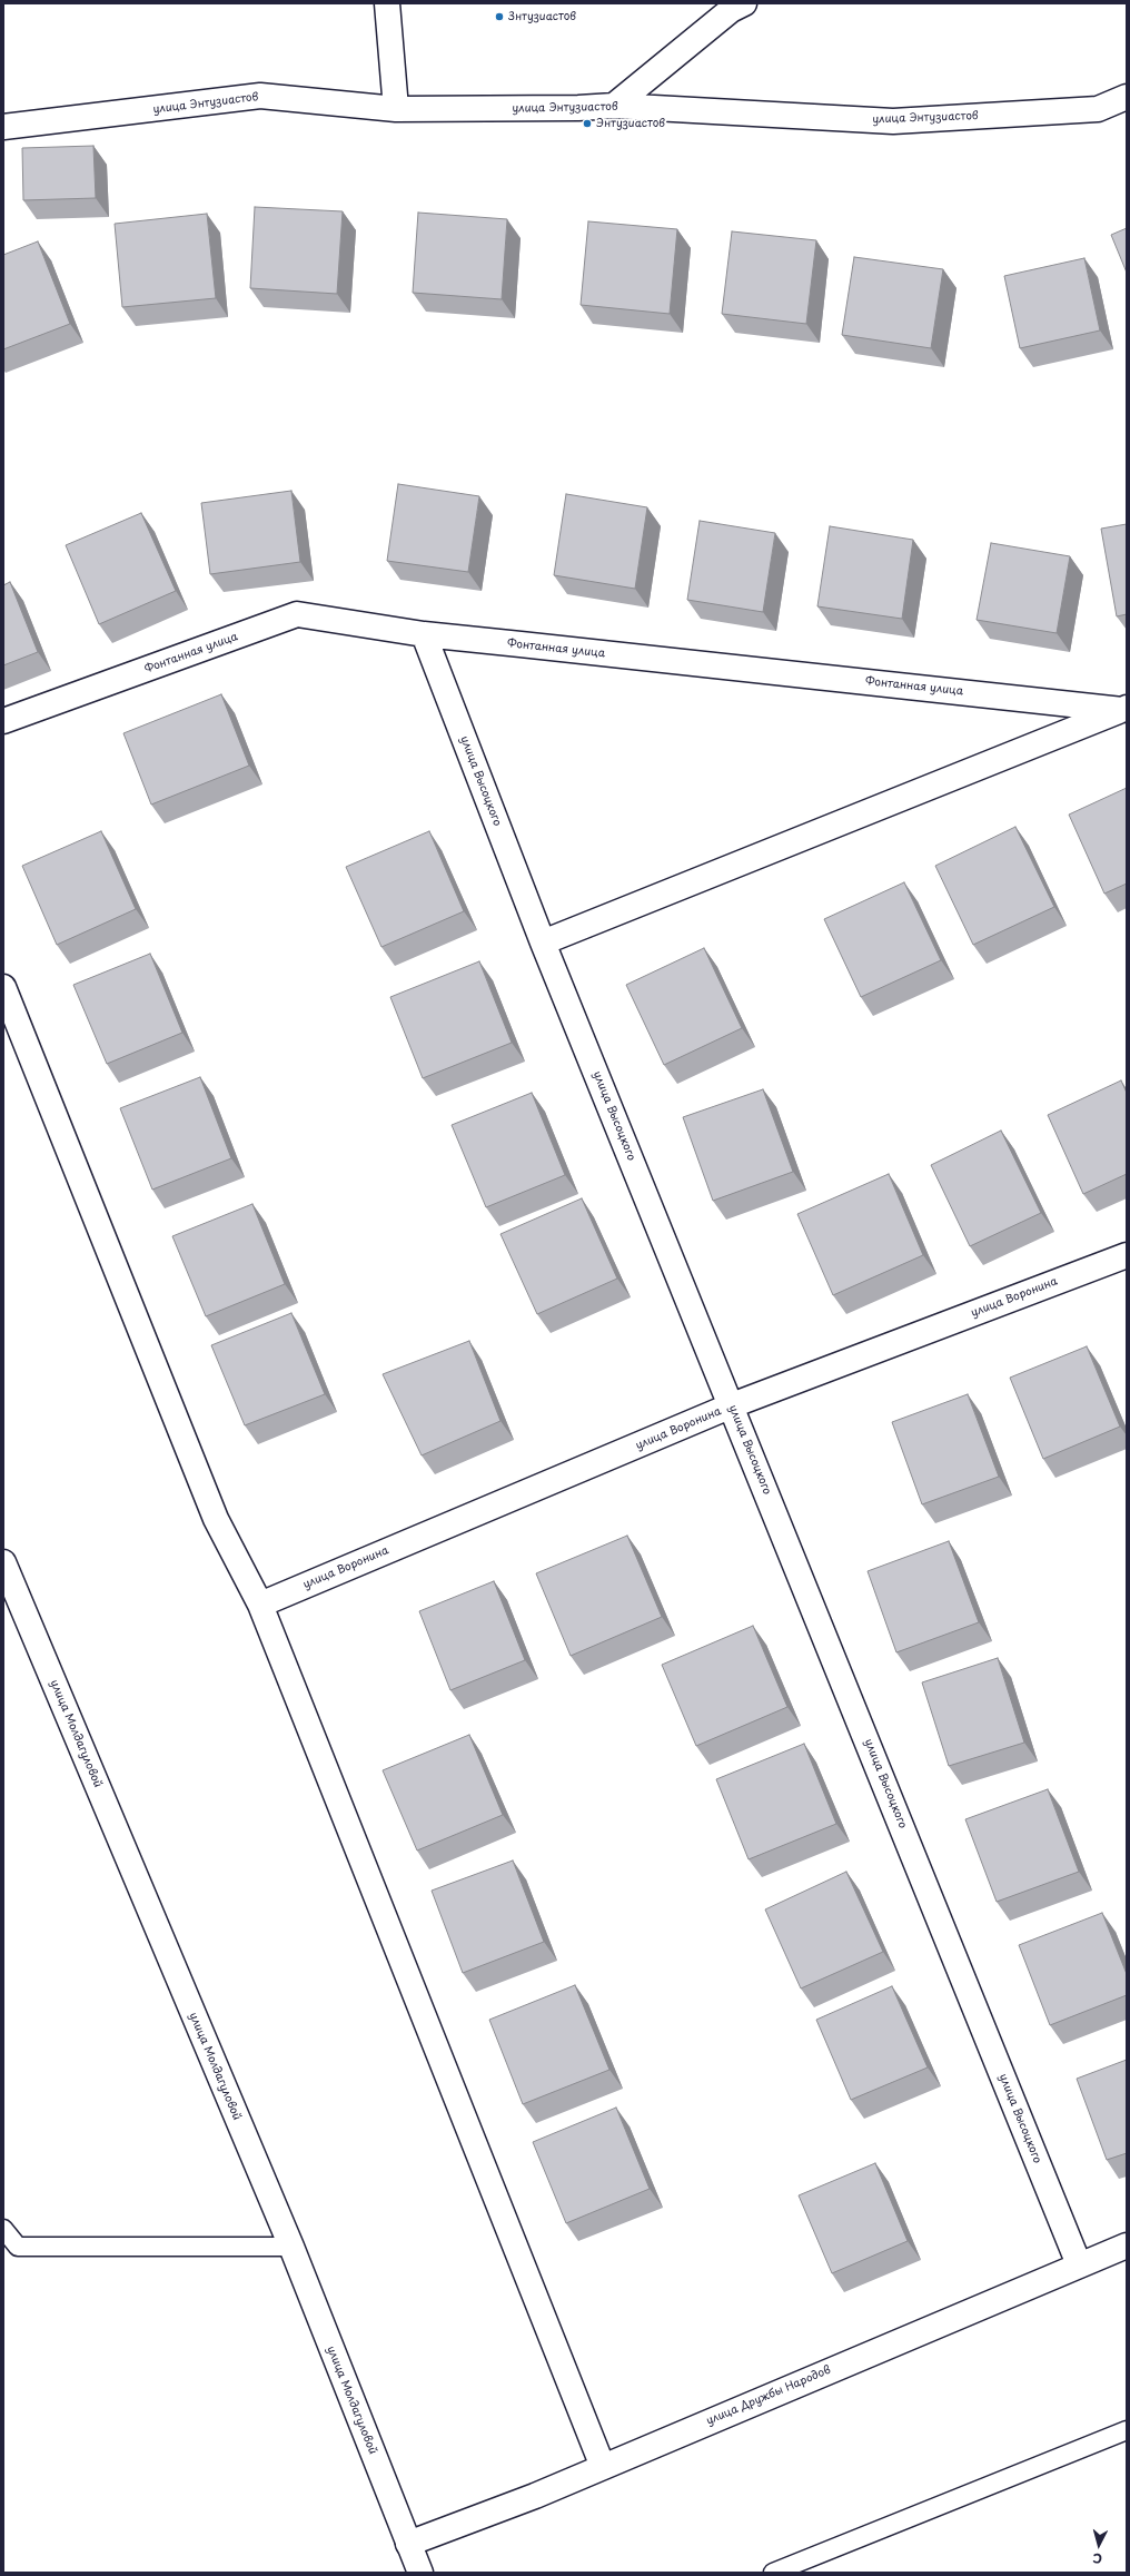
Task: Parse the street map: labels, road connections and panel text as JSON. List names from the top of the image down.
{
  "streets": {
    "street": [
      "улица Энтузиастов",
      "Фонтанная улица",
      "улица Высоцкого",
      "улица Воронина",
      "улица Молдагуловой",
      "улица Дружбы Народов"
    ]
  },
  "crossings": [
    ["Фонтанная улица", "улица Высоцкого"],
    ["улица Высоцкого", "улица Воронина"],
    ["улица Высоцкого", "улица Дружбы Народов"],
    ["улица Молдагуловой", "улица Дружбы Народов"]
  ],
  "places": ["Знтузиастов", "Энтузиастов"],
  "north": "bottom"
}
